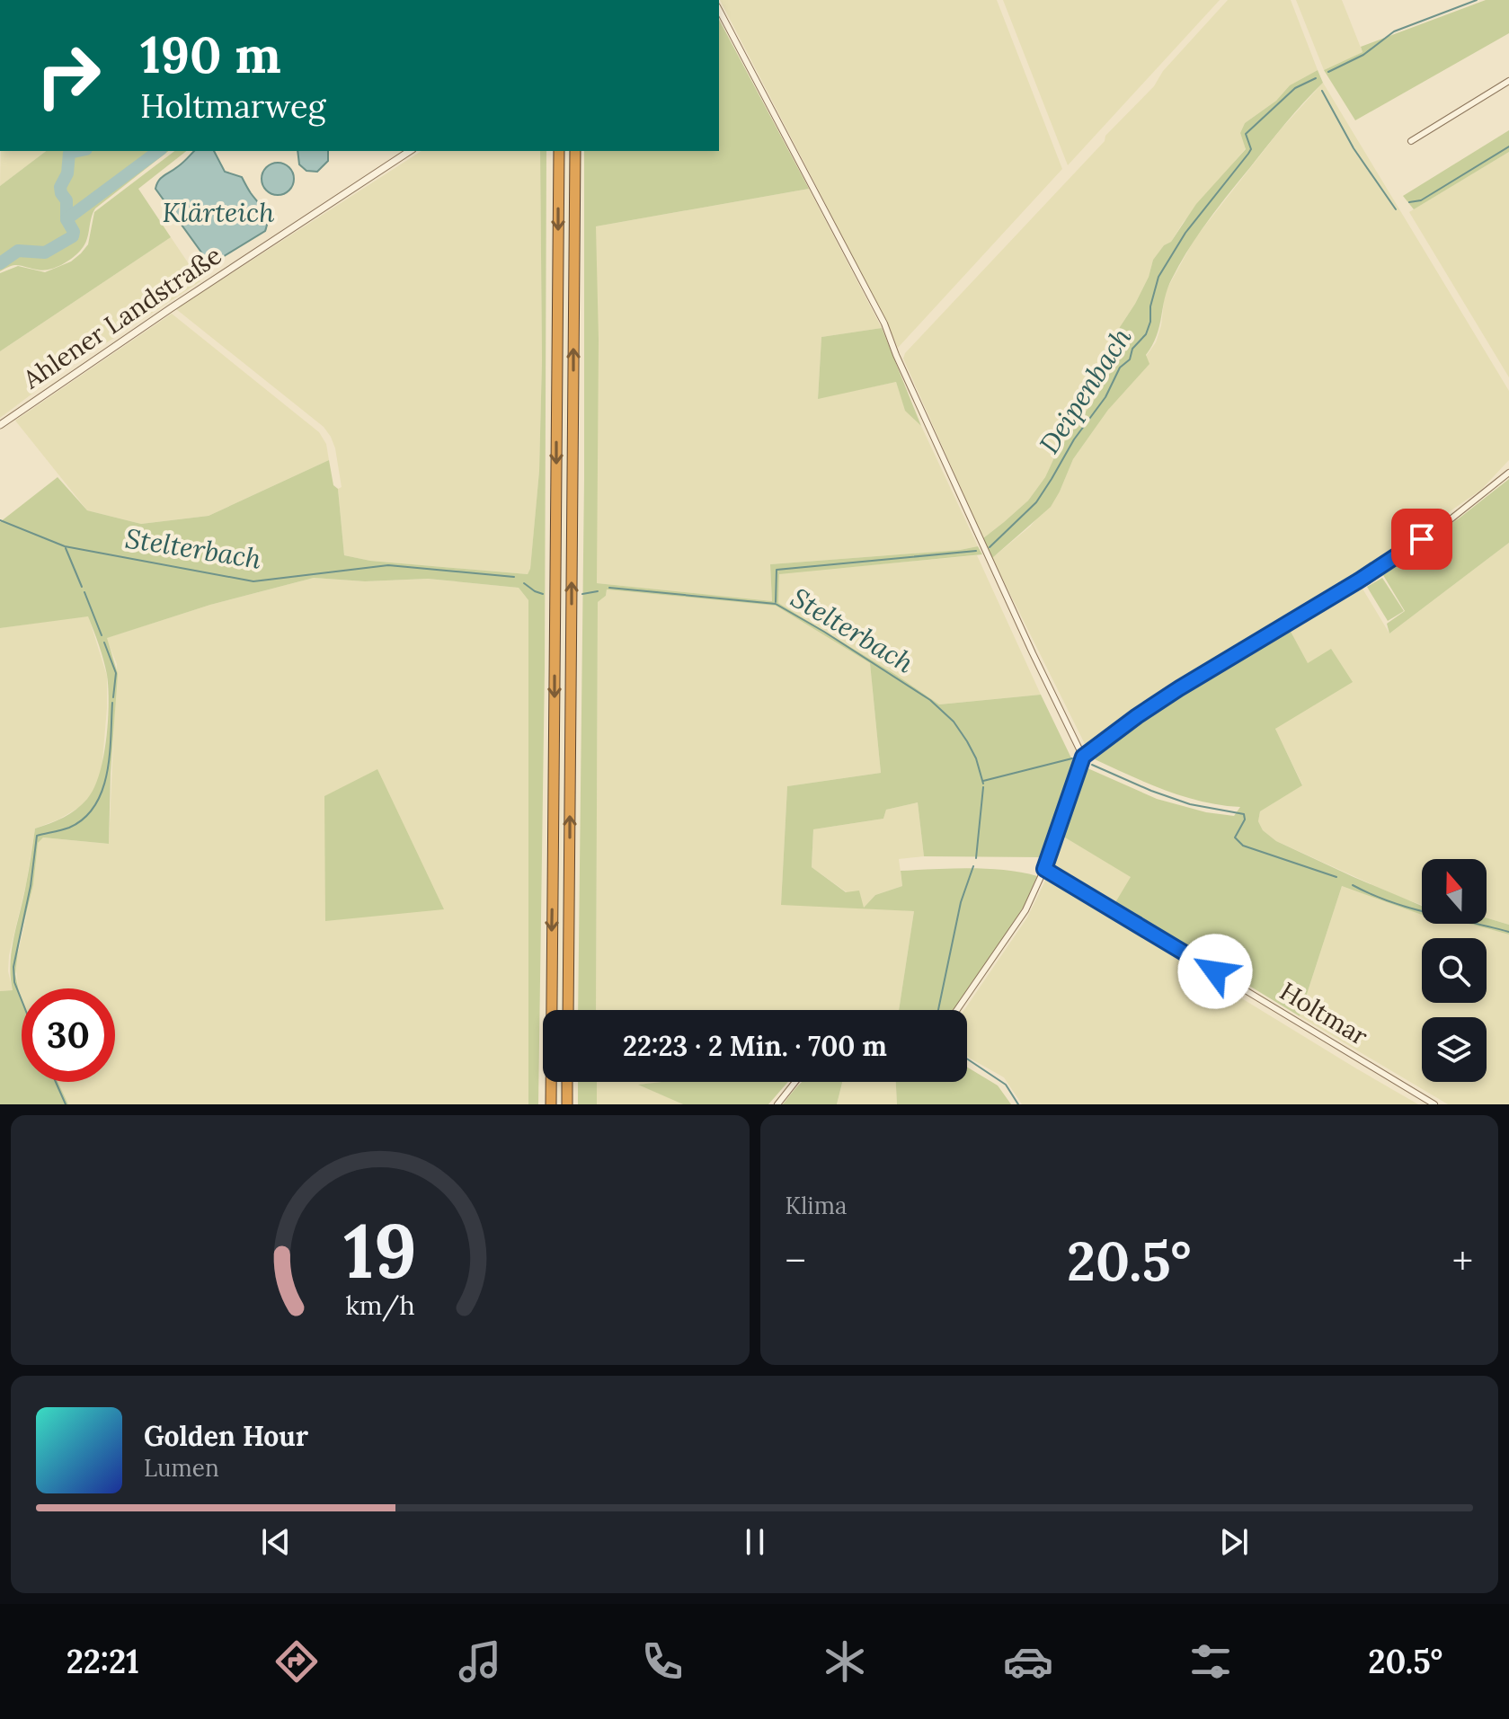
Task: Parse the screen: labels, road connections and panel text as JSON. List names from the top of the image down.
{
  "streets": {
    "street": ["Ahlener Landstraße", "Holtmar"]
  },
  "water": ["Klärteich", "Deipenbach", "Stelterbach"],
  "north": "top",
  "page": {
    "turn": ["190 m", "Holtmarweg"],
    "limit": "30",
    "trip": "22:23 · 2 Min. · 700 m",
    "tile": "Klima",
    "heat": ["−", "20.5°", "+"],
    "song": ["Golden Hour", "Lumen"],
    "tabs": ["22:21", "20.5°"],
    "gauge": ["19", "km/h"]
  }
}
